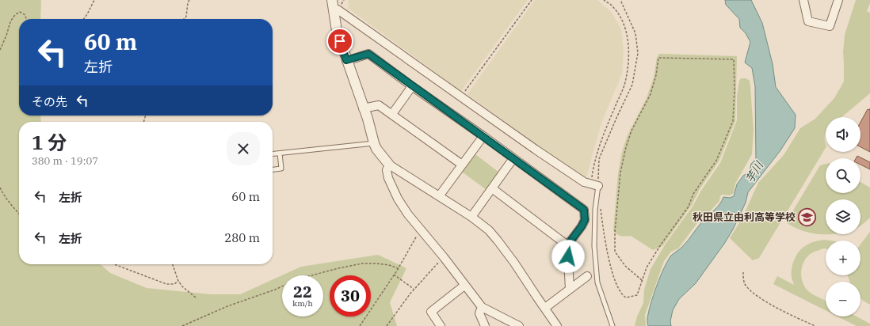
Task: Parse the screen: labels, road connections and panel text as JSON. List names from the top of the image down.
{
  "water": ["芋川"],
  "places": {
    "school or university": ["秋田県立由利高等学校"]
  },
  "page": {
    "turn": ["60 m", "左折"],
    "then": "その先",
    "map_buttons": ["+", "−"],
    "heading": ["1 分", "380 m · 19:07"],
    "list": [
      {
        "name": "左折",
        "value": "60 m"
      },
      {
        "name": "左折",
        "value": "280 m"
      }
    ],
    "speed": "22 km/h",
    "limit": "30"
  }
}
